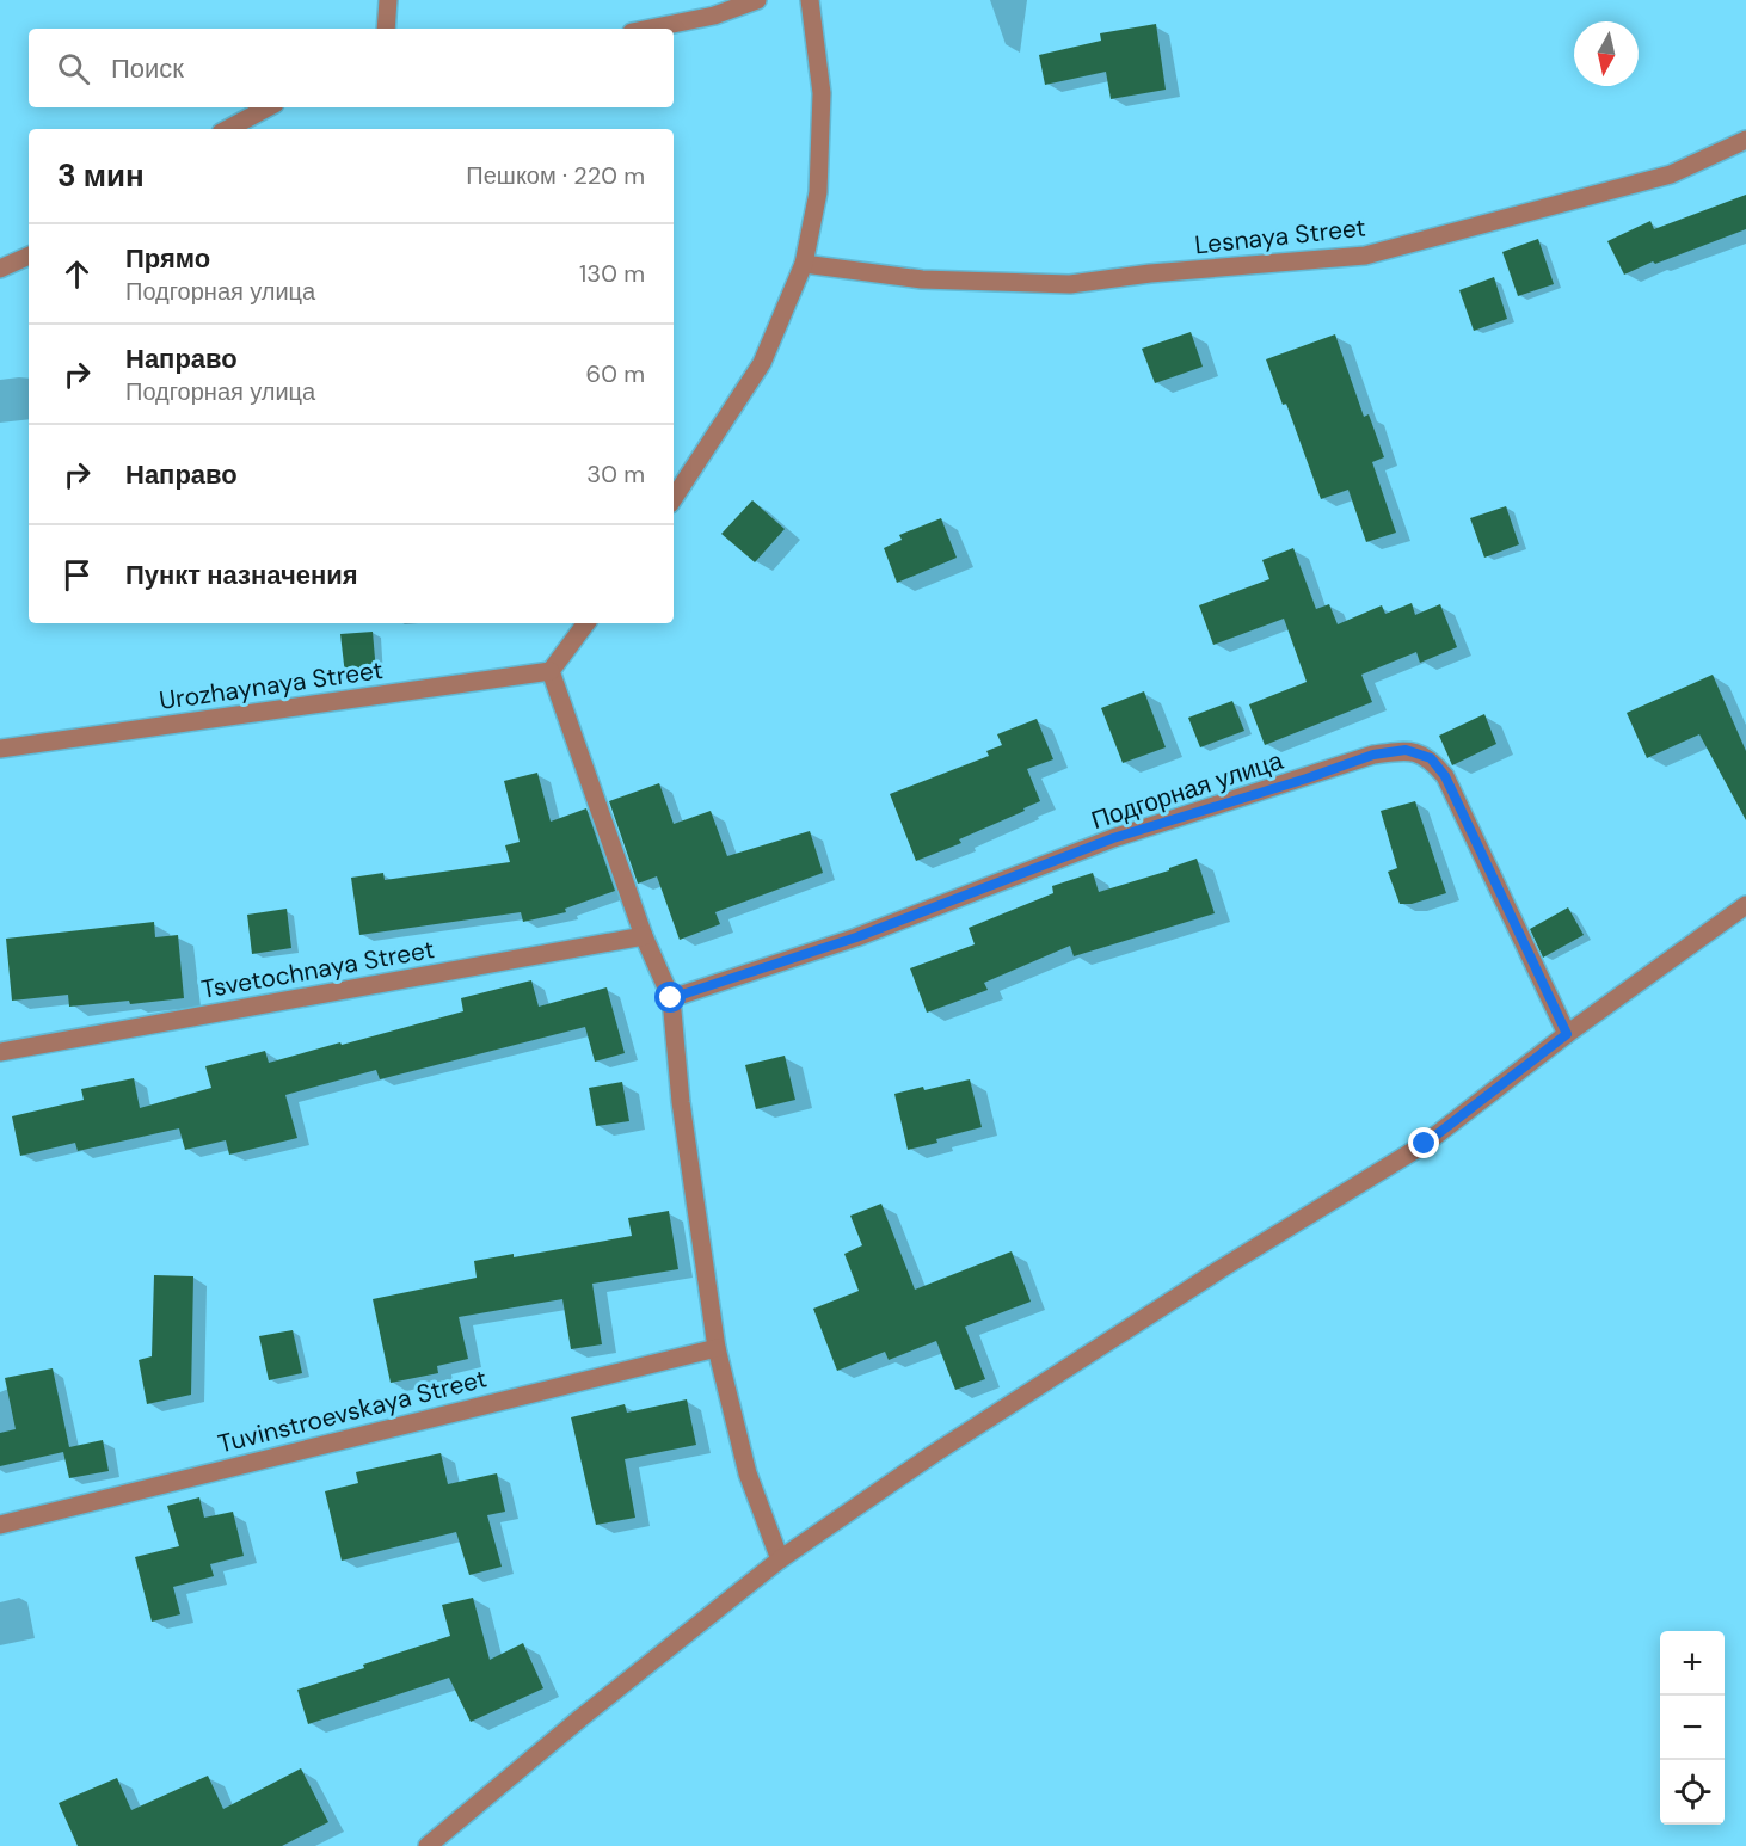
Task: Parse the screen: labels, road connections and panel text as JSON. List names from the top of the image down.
{
  "streets": {
    "street": [
      "Lesnaya Street",
      "Urozhaynaya Street",
      "Подгорная улица",
      "Tsvetochnaya Street",
      "Tuvinstroevskaya Street"
    ]
  },
  "north": "bottom",
  "page": {
    "search": "Поиск",
    "heading": ["3 мин", "Пешком · 220 m"],
    "list": [
      ["Прямо", "Подгорная улица", "130 m"],
      ["Направо", "Подгорная улица", "60 m"],
      ["Направо", "30 m"],
      "Пункт назначения"
    ],
    "map_buttons": ["+", "−"]
  }
}
